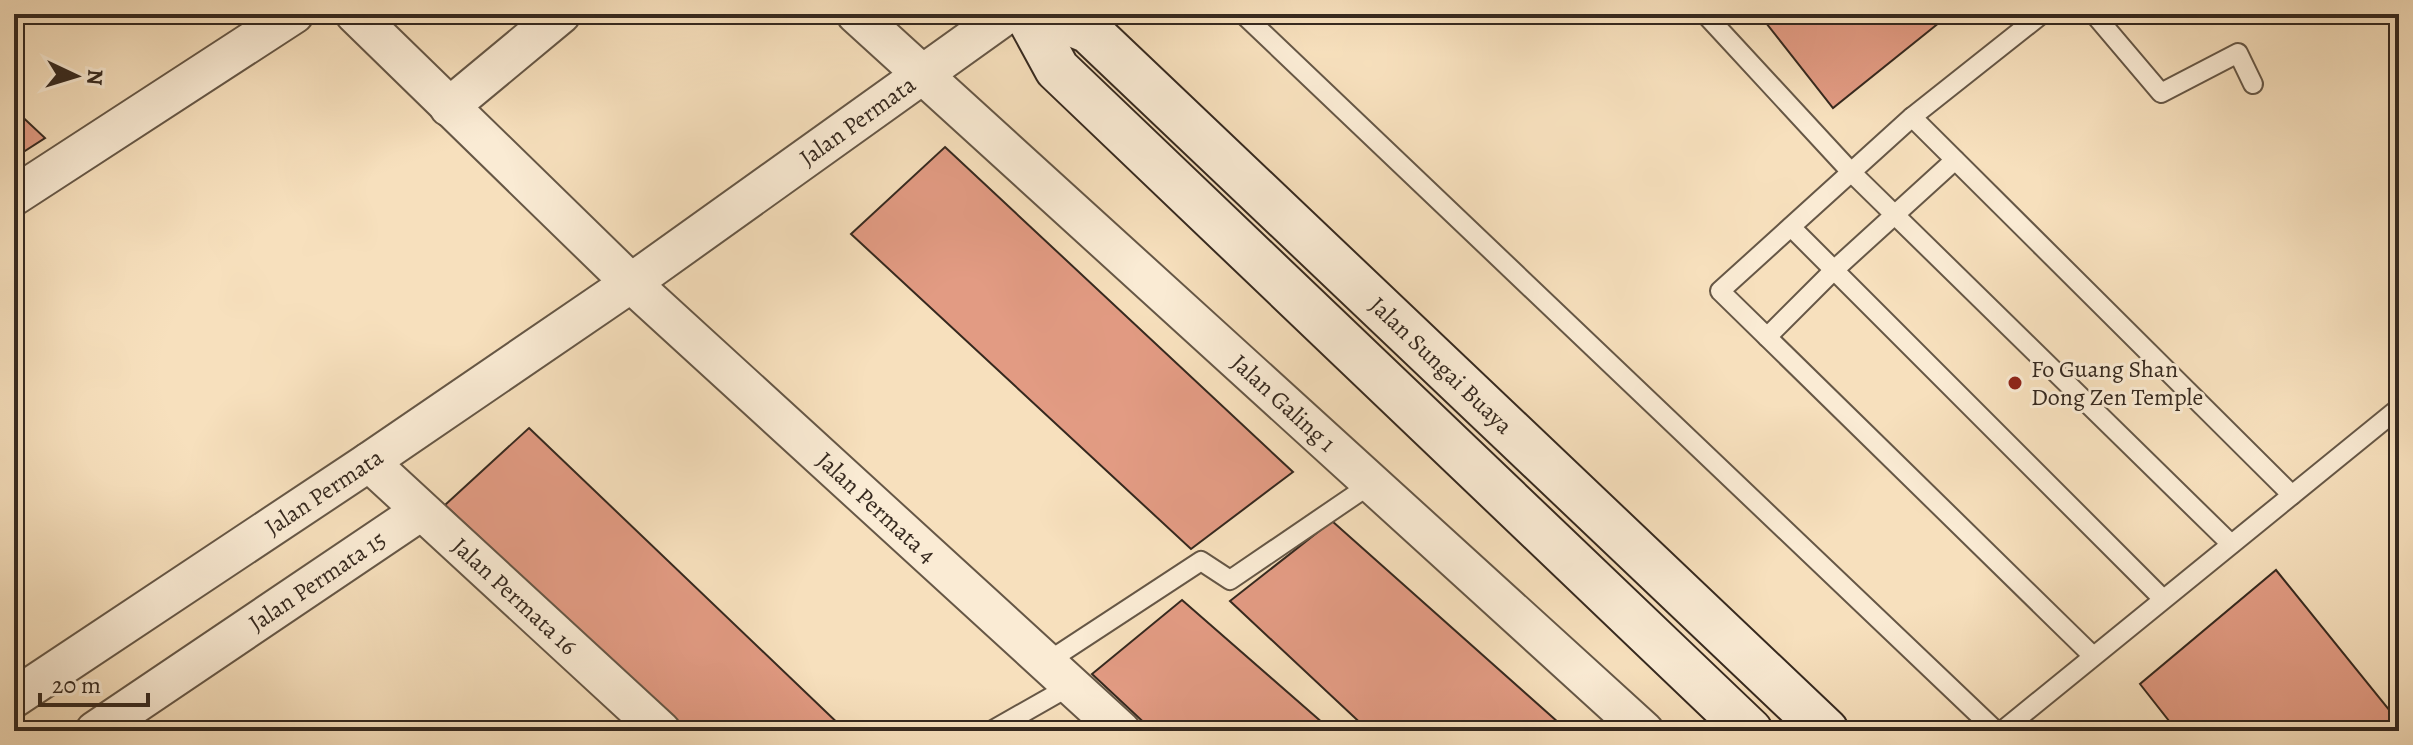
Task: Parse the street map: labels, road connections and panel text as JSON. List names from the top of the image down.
{
  "streets": {
    "street": [
      "Jalan Permata",
      "Jalan Sungai Buaya",
      "Jalan Galing 1",
      "Jalan Permata 4",
      "Jalan Permata 15",
      "Jalan Permata 16"
    ]
  },
  "crossings": [
    ["Jalan Permata", "Jalan Galing 1"],
    ["Jalan Permata", "Jalan Permata 4"],
    ["Jalan Permata", "Jalan Permata 16"],
    ["Jalan Permata 15", "Jalan Permata 16"]
  ],
  "places": ["Fo Guang Shan Dong Zen Temple"],
  "scale_bar": "20 m",
  "north": "right"
}
